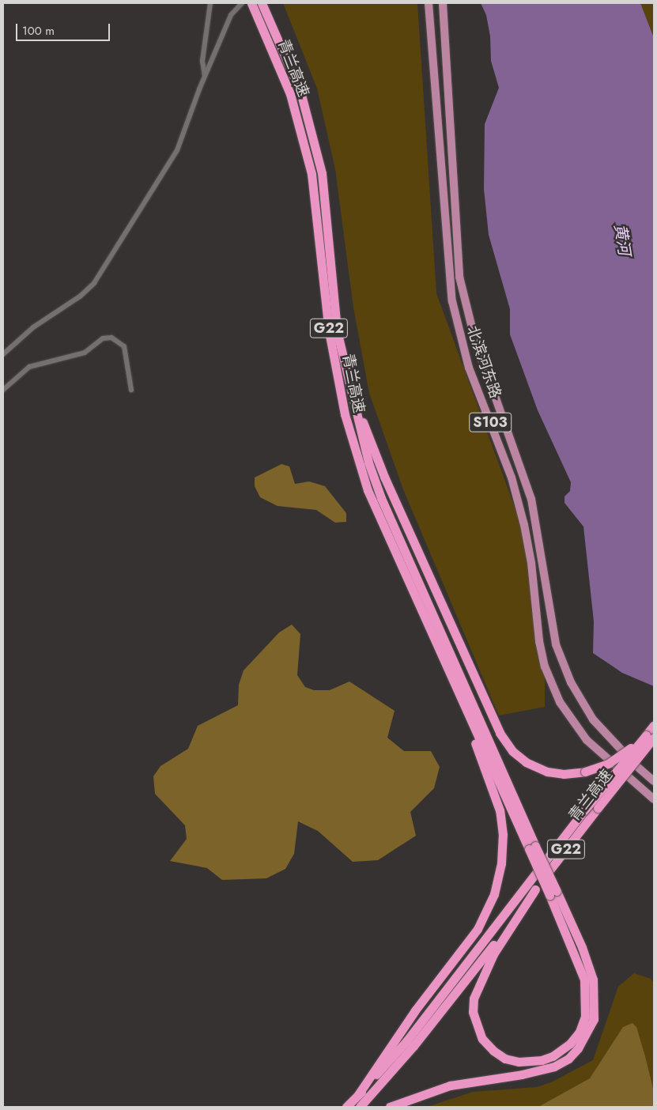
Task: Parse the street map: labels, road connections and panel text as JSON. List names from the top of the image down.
{
  "streets": {
    "highway": ["青兰高速", "G22"],
    "main road": ["北滨河东路", "S103"]
  },
  "water": ["黄河"],
  "scale_bar": "100 m"
}
